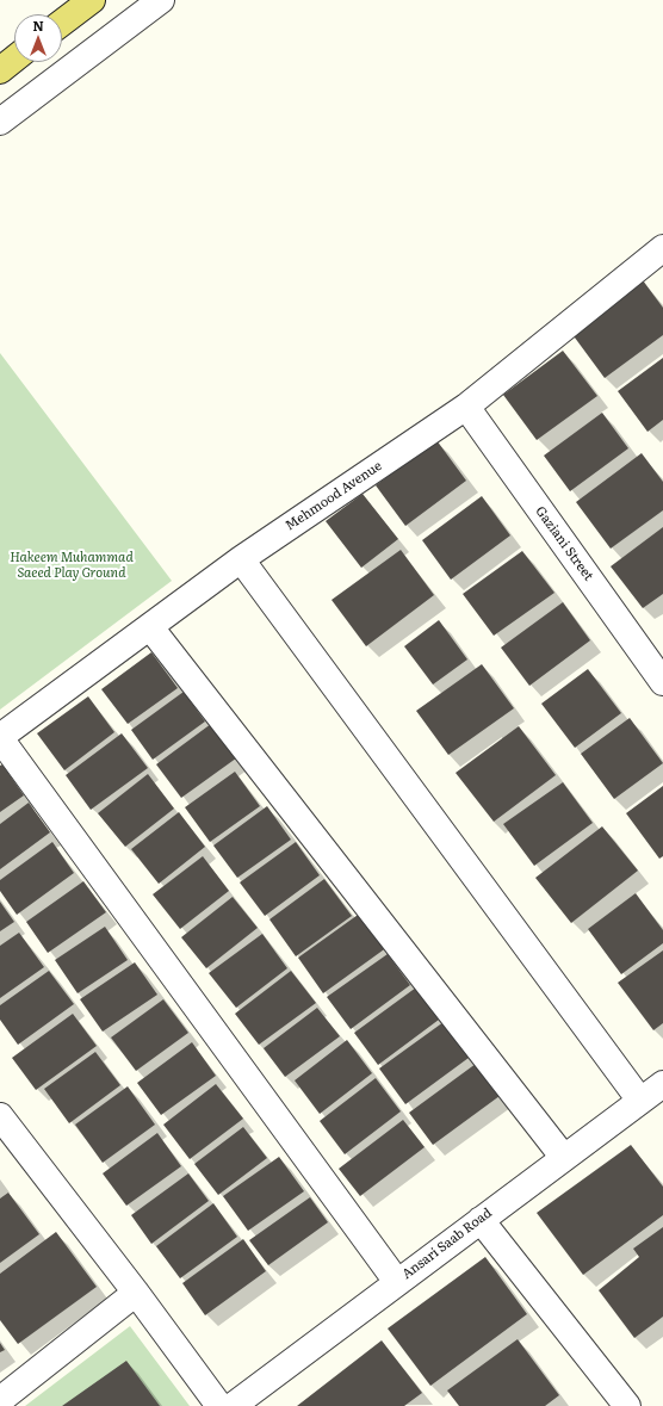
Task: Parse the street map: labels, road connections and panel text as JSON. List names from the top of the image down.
{
  "streets": {
    "street": ["Mehmood Avenue", "Gaziani Street", "Ansari Saab Road"]
  },
  "crossings": [
    ["Mehmood Avenue", "Gaziani Street"]
  ],
  "parks": ["Hakeem Muhammad Saeed Play Ground"],
  "north": "top"
}
